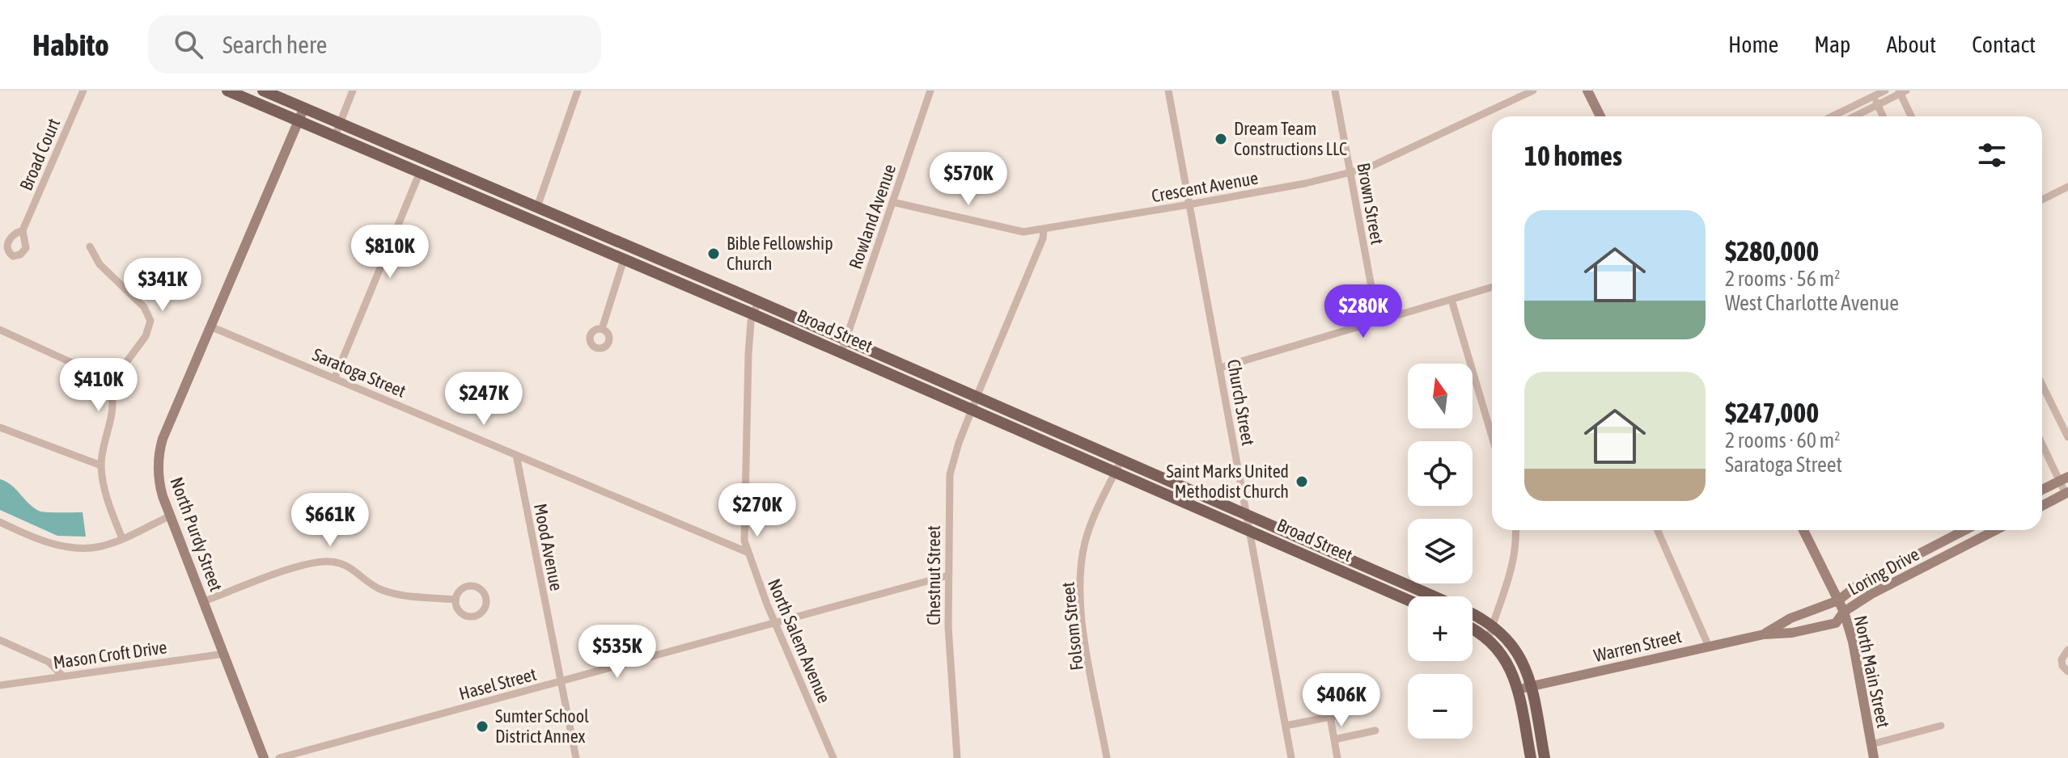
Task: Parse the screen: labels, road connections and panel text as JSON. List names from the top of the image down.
{
  "streets": {
    "main road": ["Broad Street"],
    "street": [
      "Broad Court",
      "Crescent Avenue",
      "Brown Street",
      "Rowland Avenue",
      "Saratoga Street",
      "Church Street",
      "North Purdy Street",
      "Mood Avenue",
      "Loring Drive",
      "Chestnut Street",
      "Folsom Street",
      "North Salem Avenue",
      "Warren Street",
      "Mason Croft Drive",
      "North Main Street",
      "Hasel Street"
    ]
  },
  "crossings": [
    ["Crescent Avenue", "Brown Street"],
    ["Crescent Avenue", "Rowland Avenue"],
    ["Crescent Avenue", "Church Street"],
    ["Rowland Avenue", "Broad Street"],
    ["Broad Street", "Church Street"],
    ["Broad Street", "North Purdy Street"],
    ["Broad Street", "Chestnut Street"],
    ["Broad Street", "Folsom Street"],
    ["Broad Street", "North Salem Avenue"],
    ["Broad Street", "Warren Street"],
    ["Saratoga Street", "North Purdy Street"],
    ["Saratoga Street", "Mood Avenue"],
    ["Saratoga Street", "North Salem Avenue"],
    ["North Purdy Street", "Mason Croft Drive"],
    ["Mood Avenue", "Hasel Street"],
    ["Loring Drive", "Warren Street"],
    ["Loring Drive", "North Main Street"],
    ["Chestnut Street", "Hasel Street"],
    ["North Salem Avenue", "Hasel Street"],
    ["Warren Street", "North Main Street"]
  ],
  "places": [
    "Dream Team Constructions LLC",
    "Bible Fellowship Church",
    "Saint Marks United Methodist Church",
    "Sumter School District Annex"
  ],
  "north": "top",
  "page": {
    "header": "Habito",
    "search": "Search here",
    "nav": [
      "Home",
      "Map",
      "About",
      "Contact"
    ],
    "heading": "10 homes",
    "price": [
      "$570K",
      "$810K",
      "$341K",
      "$280K",
      "$410K",
      "$247K",
      "$270K",
      "$661K",
      "$535K",
      "$406K"
    ],
    "list": [
      {
        "name": "$280,000",
        "note": "2 rooms · 56 m² · West Charlotte Avenue"
      },
      {
        "name": "$247,000",
        "note": "2 rooms · 60 m² · Saratoga Street"
      }
    ],
    "map_buttons": ["+", "−"]
  }
}
